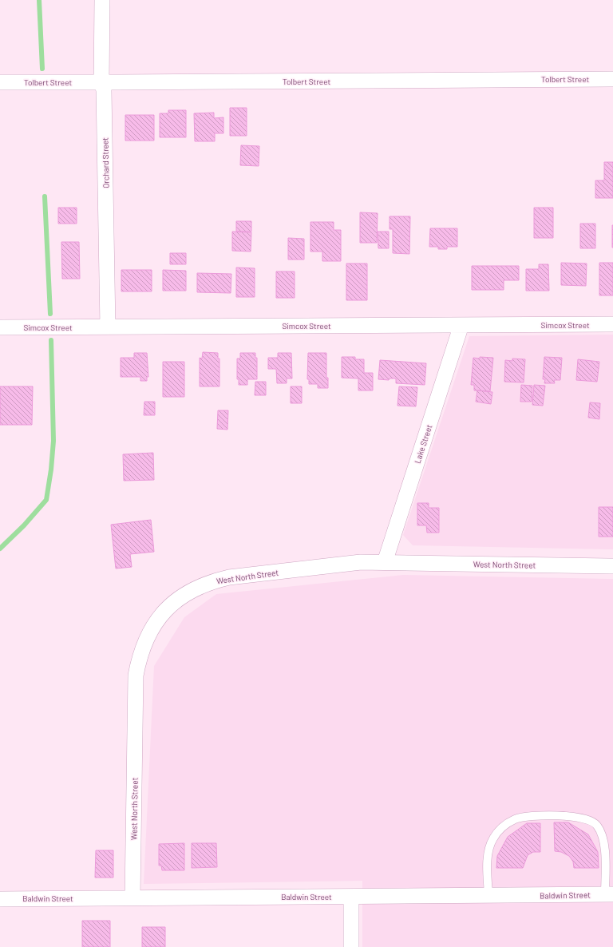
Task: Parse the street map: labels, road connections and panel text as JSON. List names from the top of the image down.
{
  "streets": {
    "street": [
      "Tolbert Street",
      "Orchard Street",
      "Simcox Street",
      "Lake Street",
      "West North Street",
      "Baldwin Street"
    ]
  },
  "crossings": [
    ["Tolbert Street", "Orchard Street"],
    ["Orchard Street", "Simcox Street"],
    ["Simcox Street", "Lake Street"],
    ["Lake Street", "West North Street"],
    ["West North Street", "Baldwin Street"]
  ]
}
